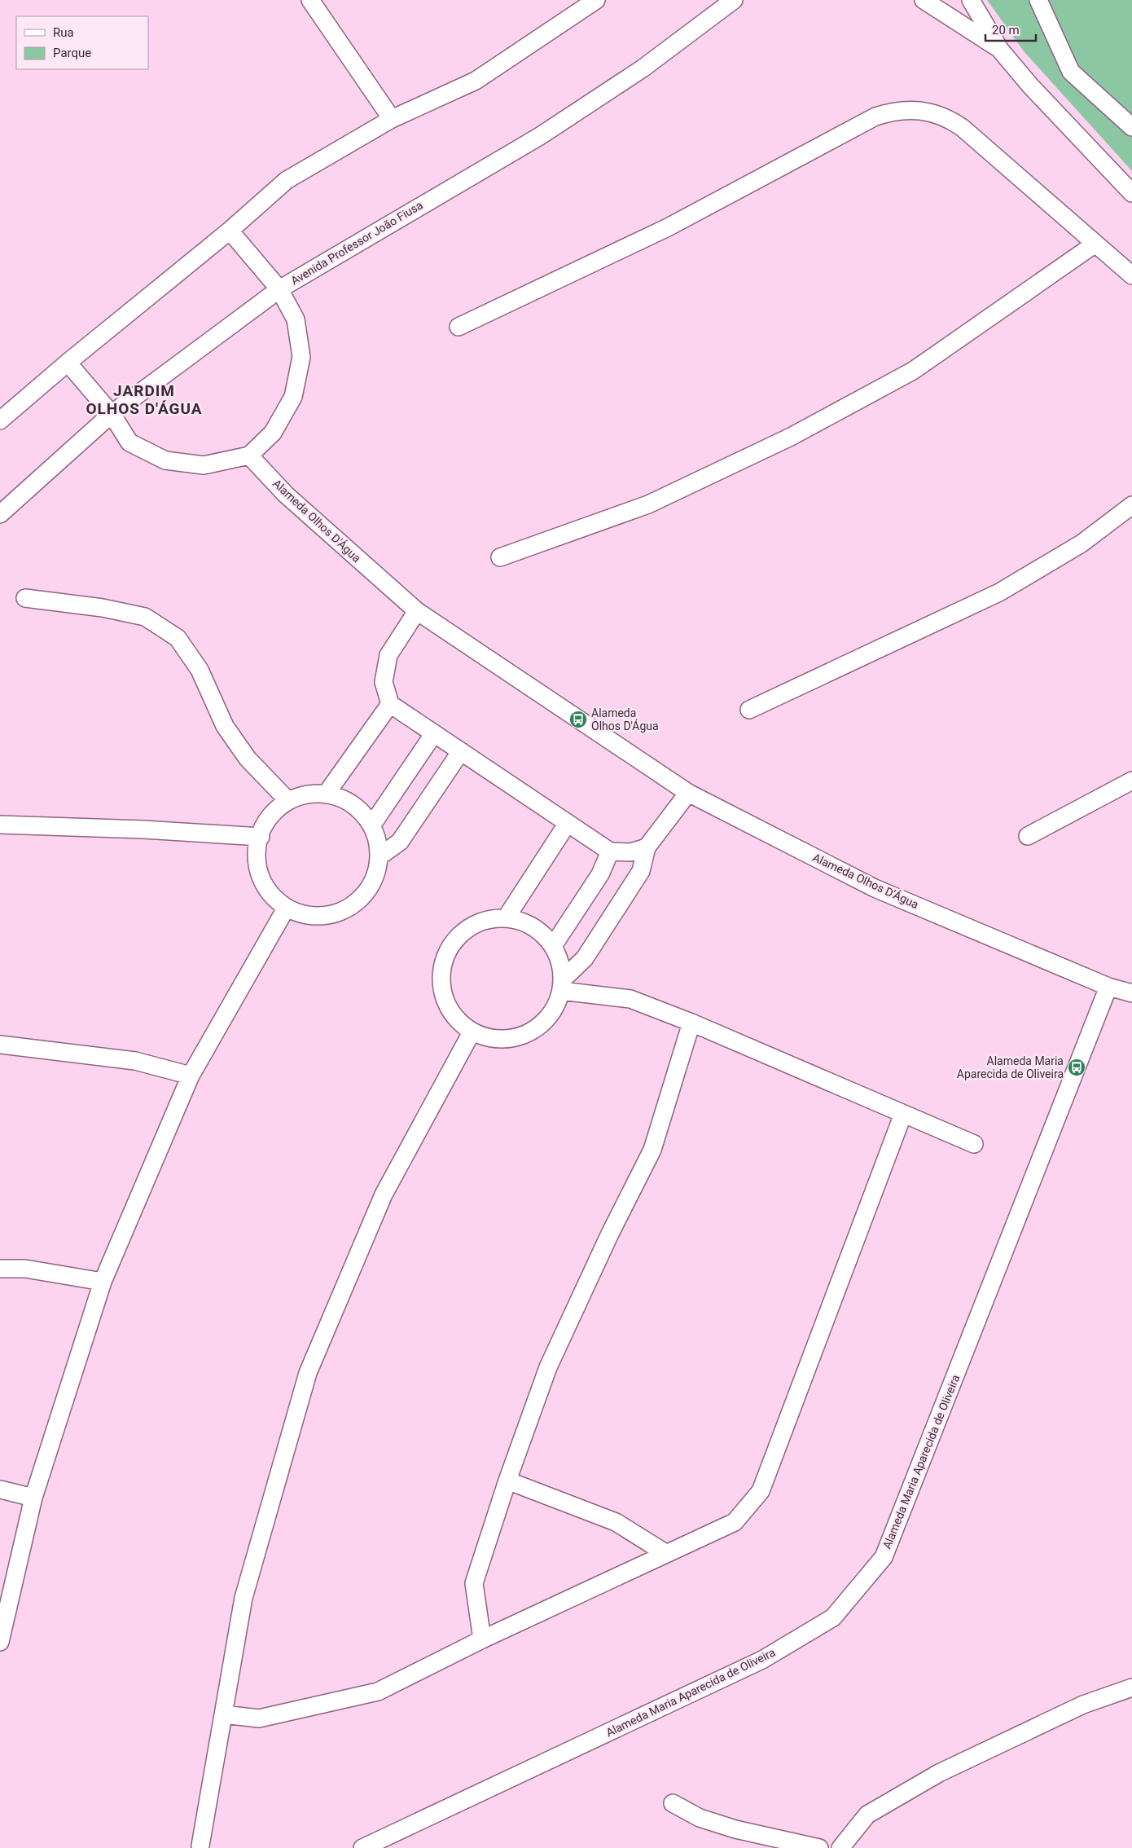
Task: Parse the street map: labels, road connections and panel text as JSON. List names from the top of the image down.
{
  "streets": {
    "street": ["Avenida Professor João Fiusa", "Alameda Olhos D'Água", "Alameda Maria Aparecida de Oliveira"]
  },
  "crossings": [
    ["Alameda Olhos D'Água", "Alameda Maria Aparecida de Oliveira"]
  ],
  "districts": ["JARDIM OLHOS D'ÁGUA"],
  "places": {
    "bus stop": ["Alameda Olhos D'Água", "Alameda Maria Aparecida de Oliveira"]
  },
  "legend": ["Rua", "Parque"],
  "scale_bar": "20 m"
}
